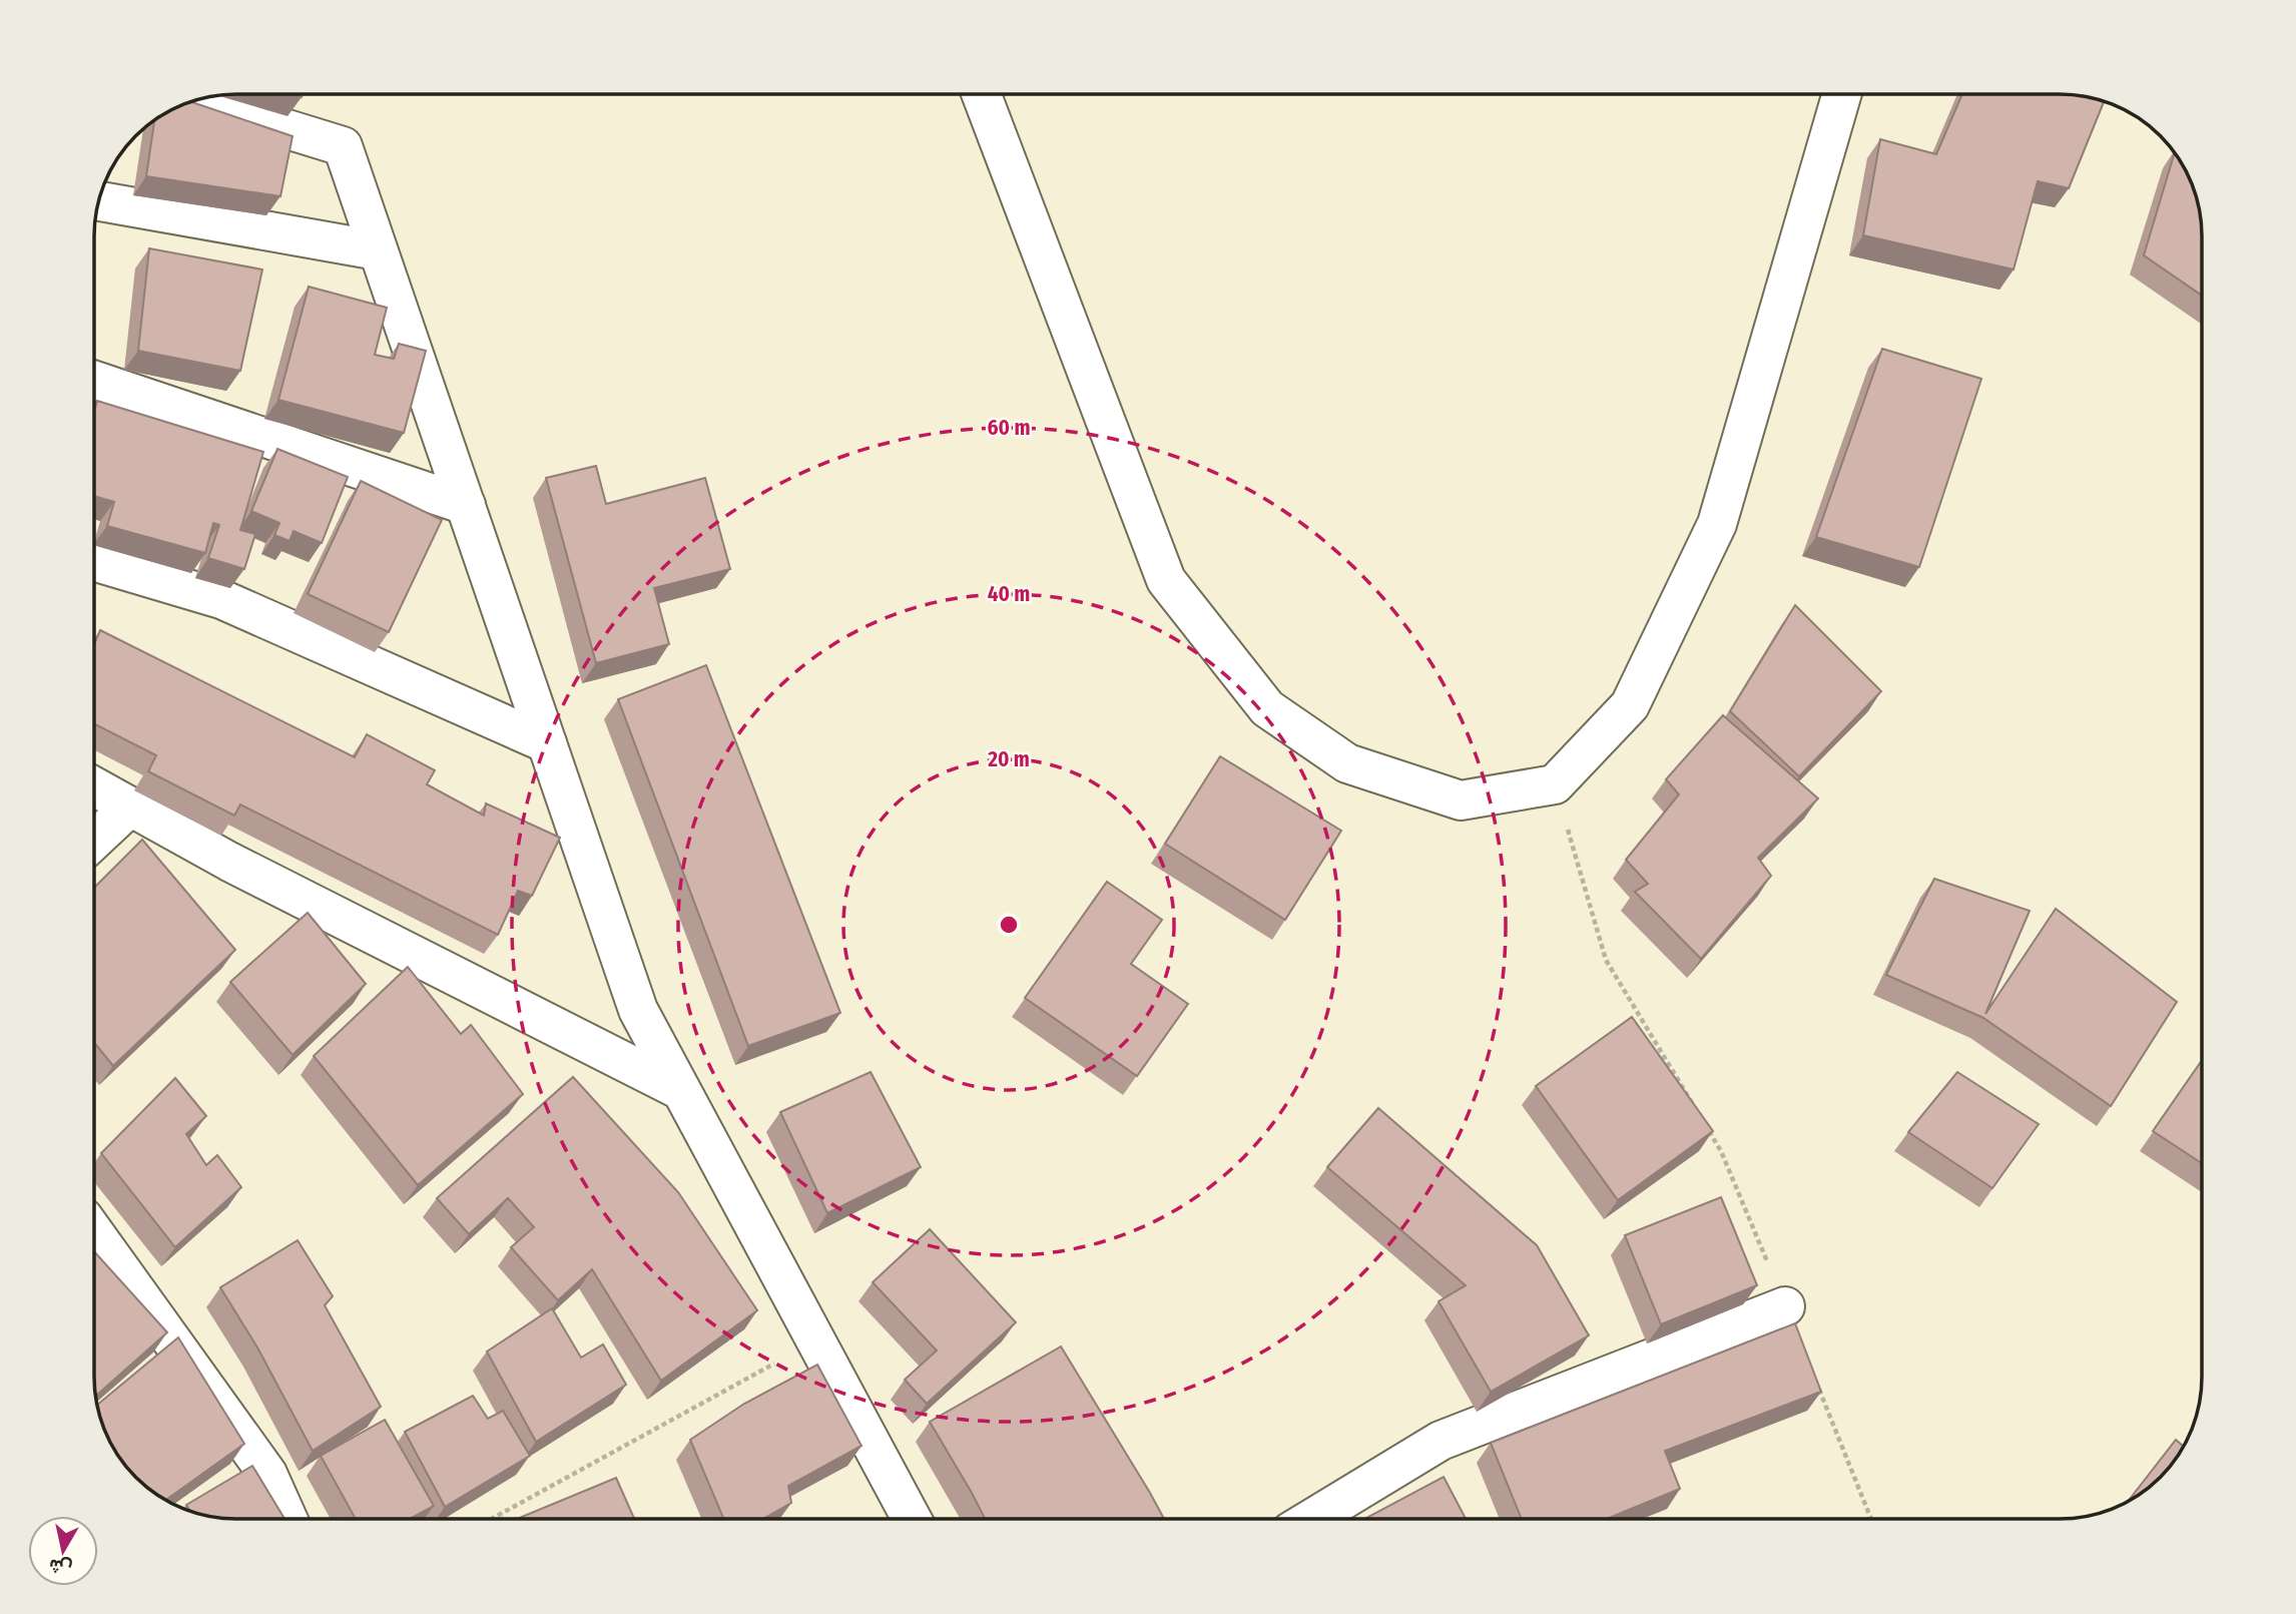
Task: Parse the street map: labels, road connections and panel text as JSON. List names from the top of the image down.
{
  "north": "bottom",
  "rings": ["60 m", "40 m", "20 m"]
}
